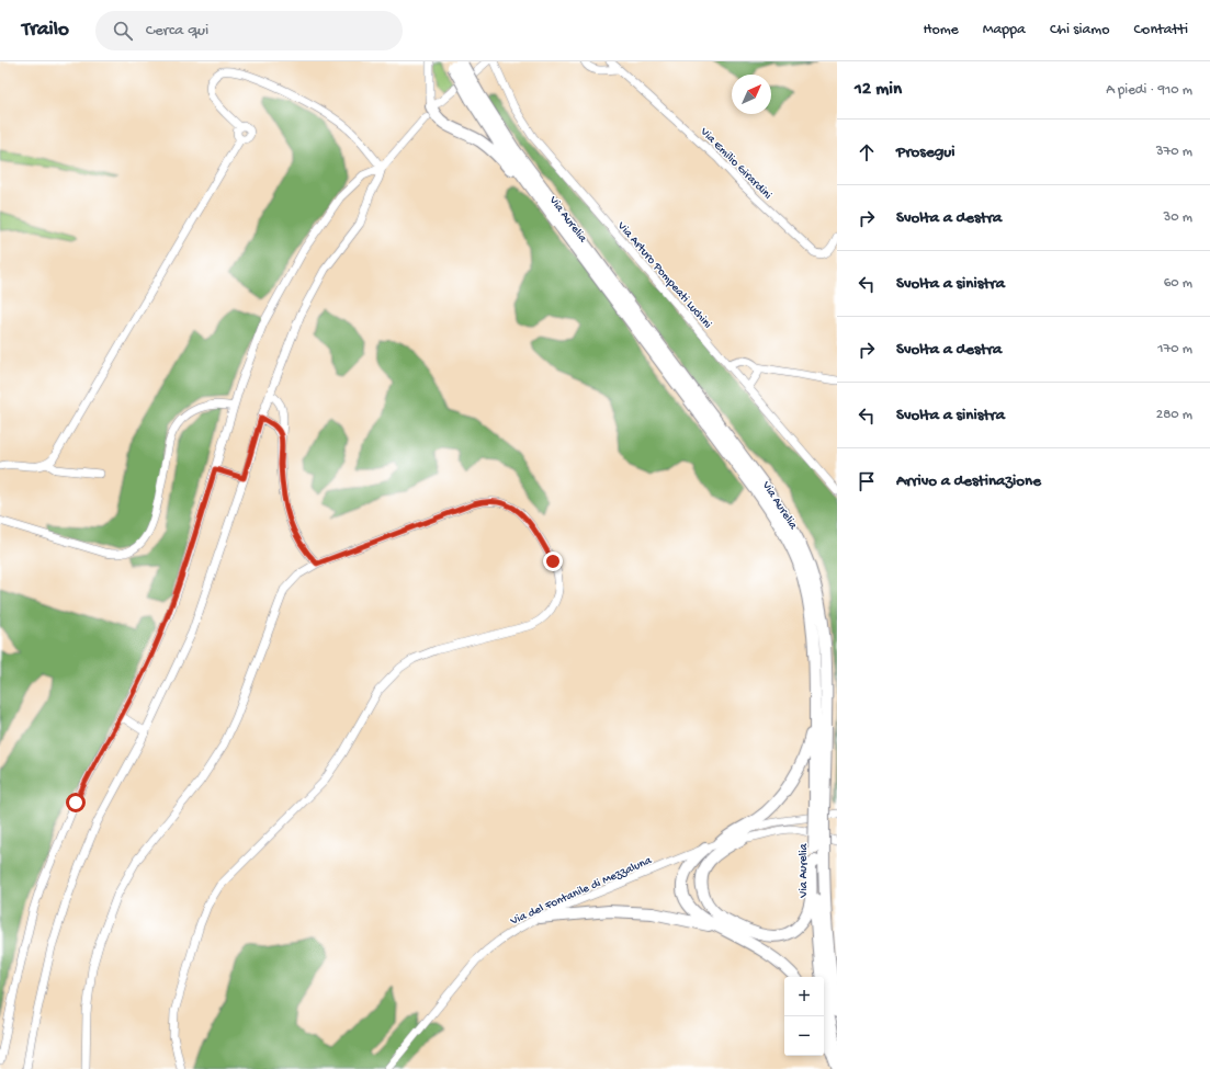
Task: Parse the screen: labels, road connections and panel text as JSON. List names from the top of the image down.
{
  "streets": {
    "highway": ["Via Aurelia"],
    "street": ["Via Emilio Girardini", "Via Arturo Pompeati Luchini", "Via del Fontanile di Mezzaluna"]
  },
  "north": "top right",
  "page": {
    "header": "Trailo",
    "search": "Cerca qui",
    "nav": [
      "Home",
      "Mappa",
      "Chi siamo",
      "Contatti"
    ],
    "heading": ["12 min", "A piedi · 910 m"],
    "list": [
      ["Prosegui", "370 m"],
      ["Svolta a destra", "30 m"],
      ["Svolta a sinistra", "60 m"],
      ["Svolta a destra", "170 m"],
      ["Svolta a sinistra", "280 m"],
      "Arrivo a destinazione"
    ],
    "map_buttons": ["+", "−"]
  }
}
